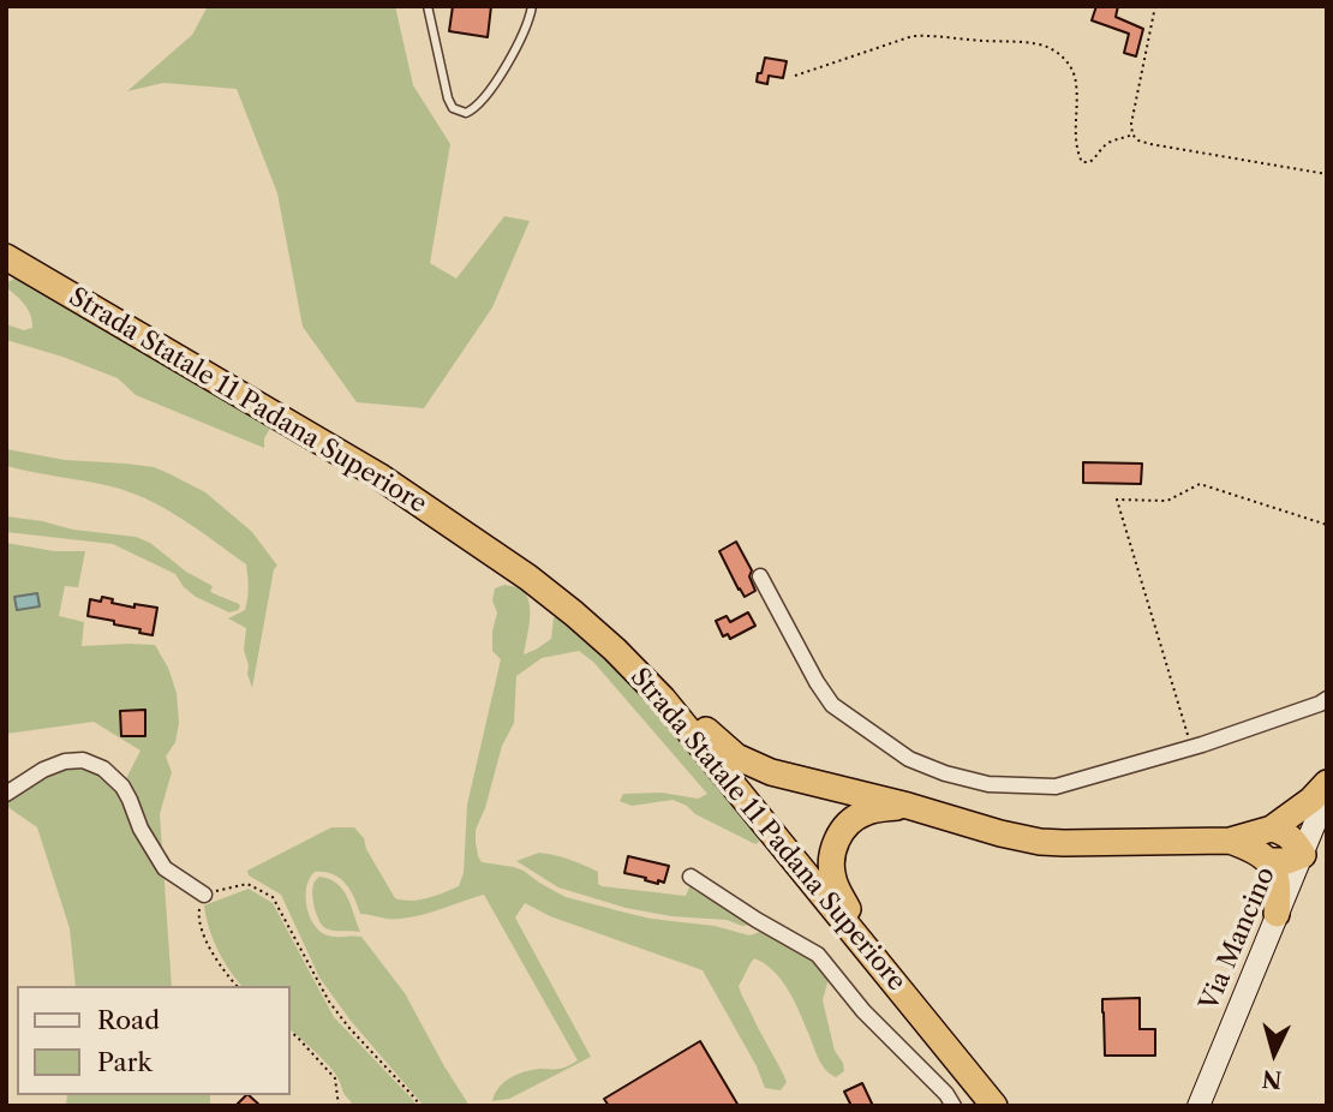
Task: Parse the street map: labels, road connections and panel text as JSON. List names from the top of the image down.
{
  "streets": {
    "highway": ["Strada Statale 11 Padana Superiore"],
    "main road": ["Via Mancino"]
  },
  "legend": ["Road", "Park"],
  "north": "bottom"
}
